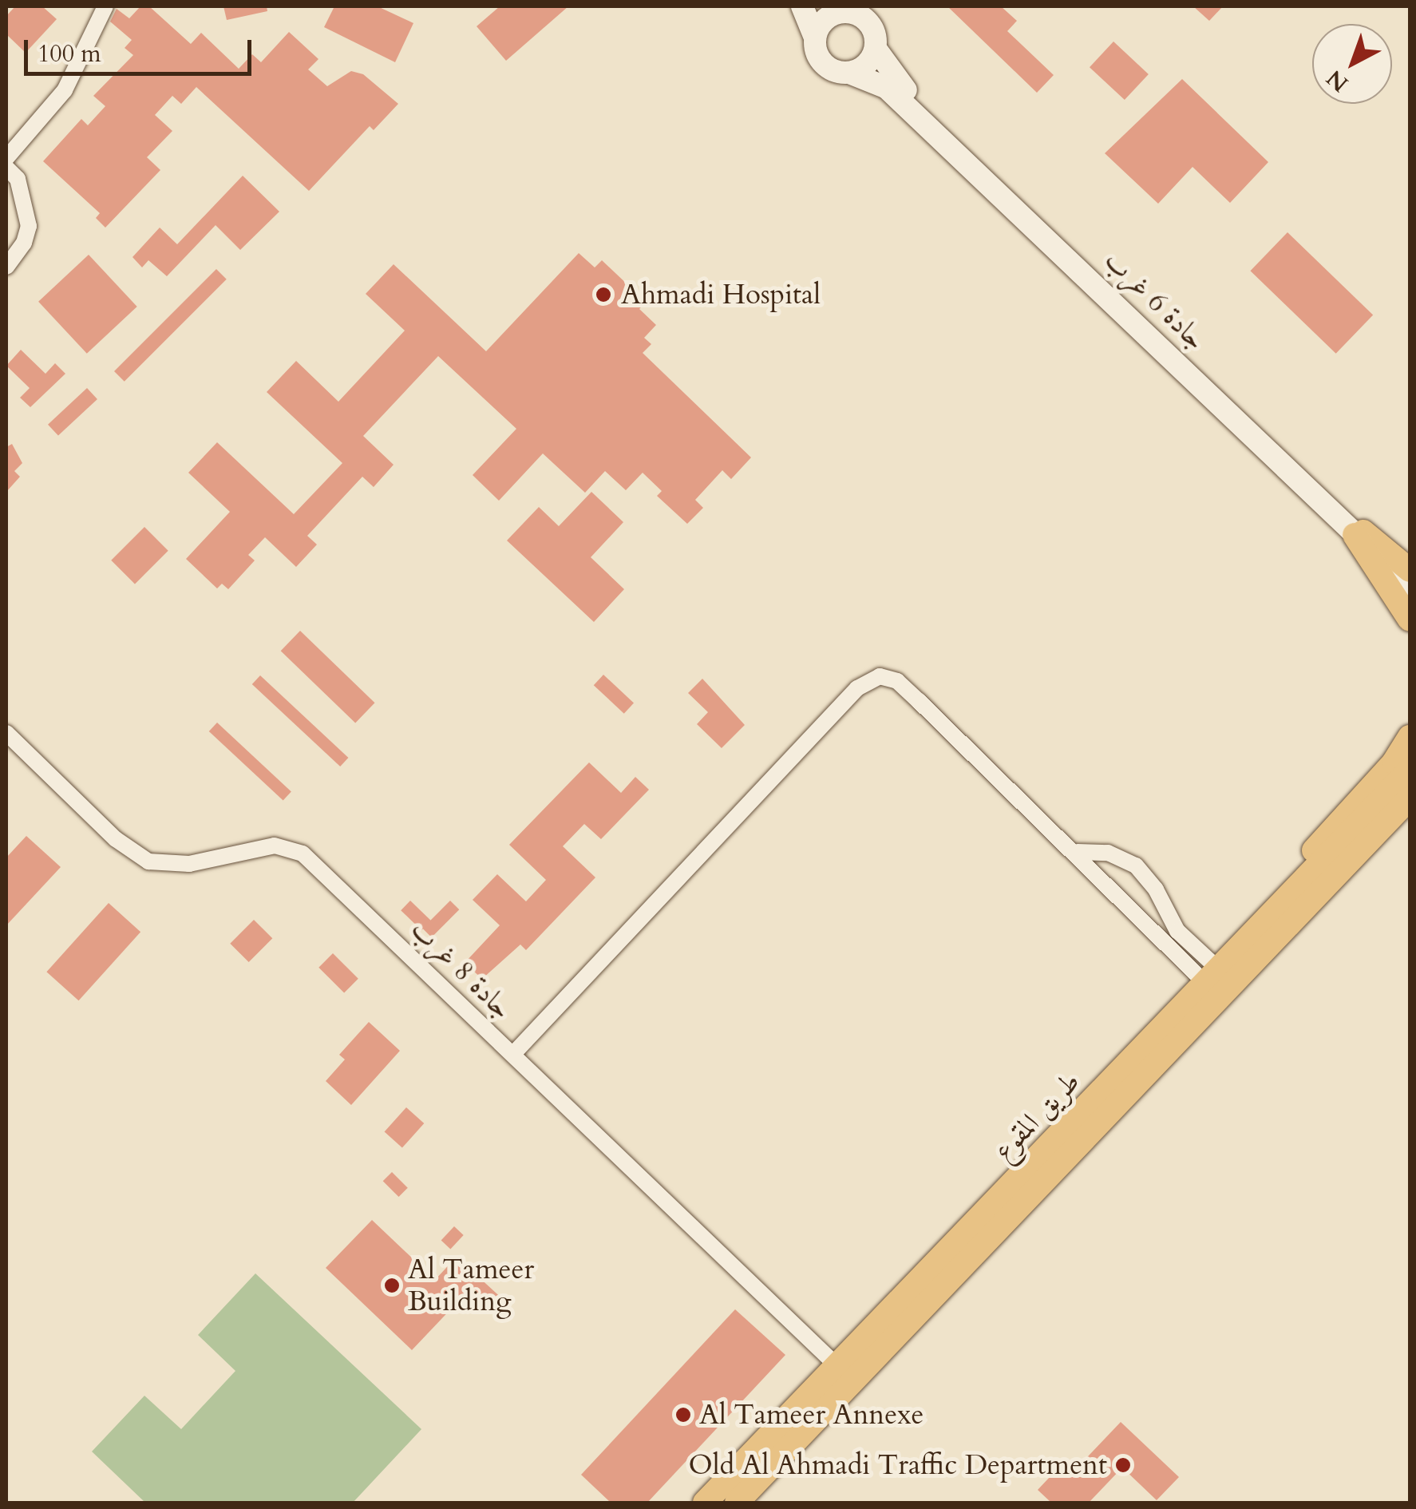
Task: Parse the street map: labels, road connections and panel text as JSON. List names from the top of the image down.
{
  "streets": {
    "main road": ["جادة 6 غرب", "طريق المقوع"],
    "street": ["جادة 8 غرب"]
  },
  "crossings": [
    ["جادة 8 غرب", "طريق المقوع"]
  ],
  "places": [
    "Ahmadi Hospital",
    "Al Tameer Building",
    "Al Tameer Annexe",
    "Old Al Ahmadi Traffic Department"
  ],
  "scale_bar": "100 m",
  "north": "bottom left"
}
